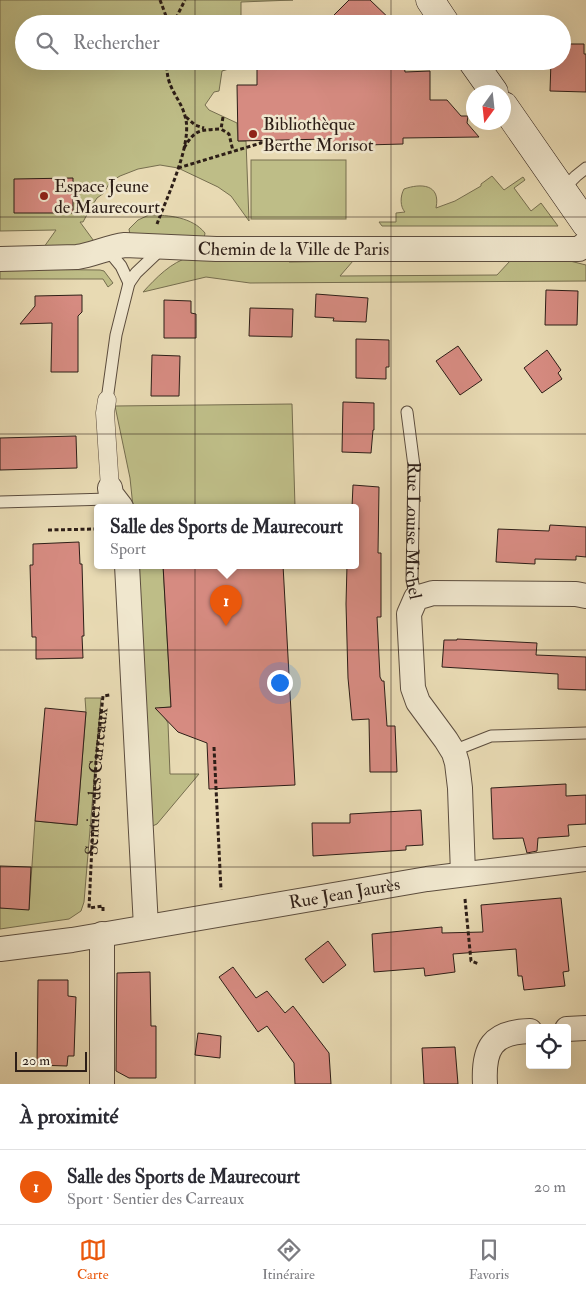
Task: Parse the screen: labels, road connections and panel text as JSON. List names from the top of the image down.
{
  "streets": {
    "street": [
      "Chemin de la Ville de Paris",
      "Rue Louise Michel",
      "Sentier des Carreaux",
      "Rue Jean Jaurès"
    ]
  },
  "crossings": [
    ["Sentier des Carreaux", "Rue Jean Jaurès"]
  ],
  "places": ["Bibliothèque Berthe Morisot", "Espace Jeune de Maurecourt"],
  "scale_bar": "20 m",
  "north": "bottom",
  "page": {
    "search": "Rechercher",
    "popup": ["Salle des Sports de Maurecourt", "Sport"],
    "pins": "1",
    "scale": "20 m",
    "heading": "À proximité",
    "list": [
      {
        "mark": "1",
        "name": "Salle des Sports de Maurecourt",
        "note": "Sport · Sentier des Carreaux",
        "value": "20 m"
      }
    ],
    "nav": ["Carte", "Itinéraire", "Favoris"]
  }
}
